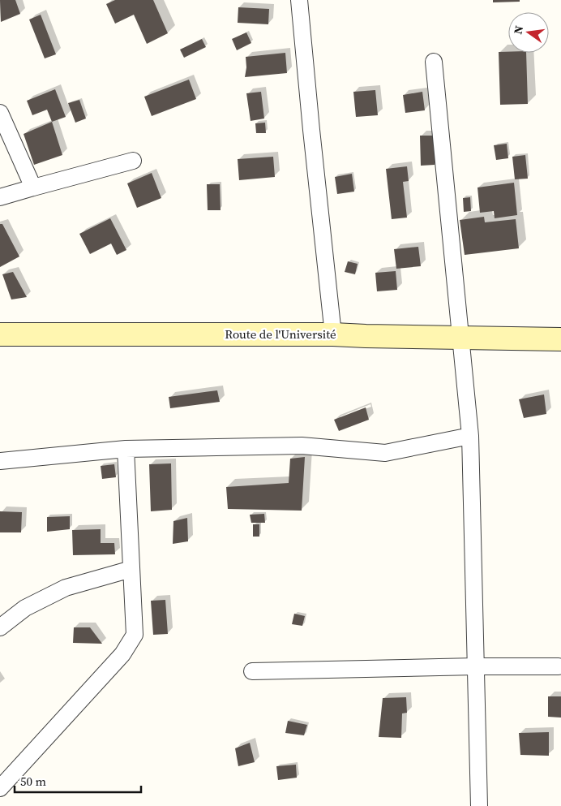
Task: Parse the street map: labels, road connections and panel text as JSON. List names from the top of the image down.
{
  "streets": {
    "street": ["Route de l'Université"]
  },
  "scale_bar": "50 m",
  "north": "left"
}
